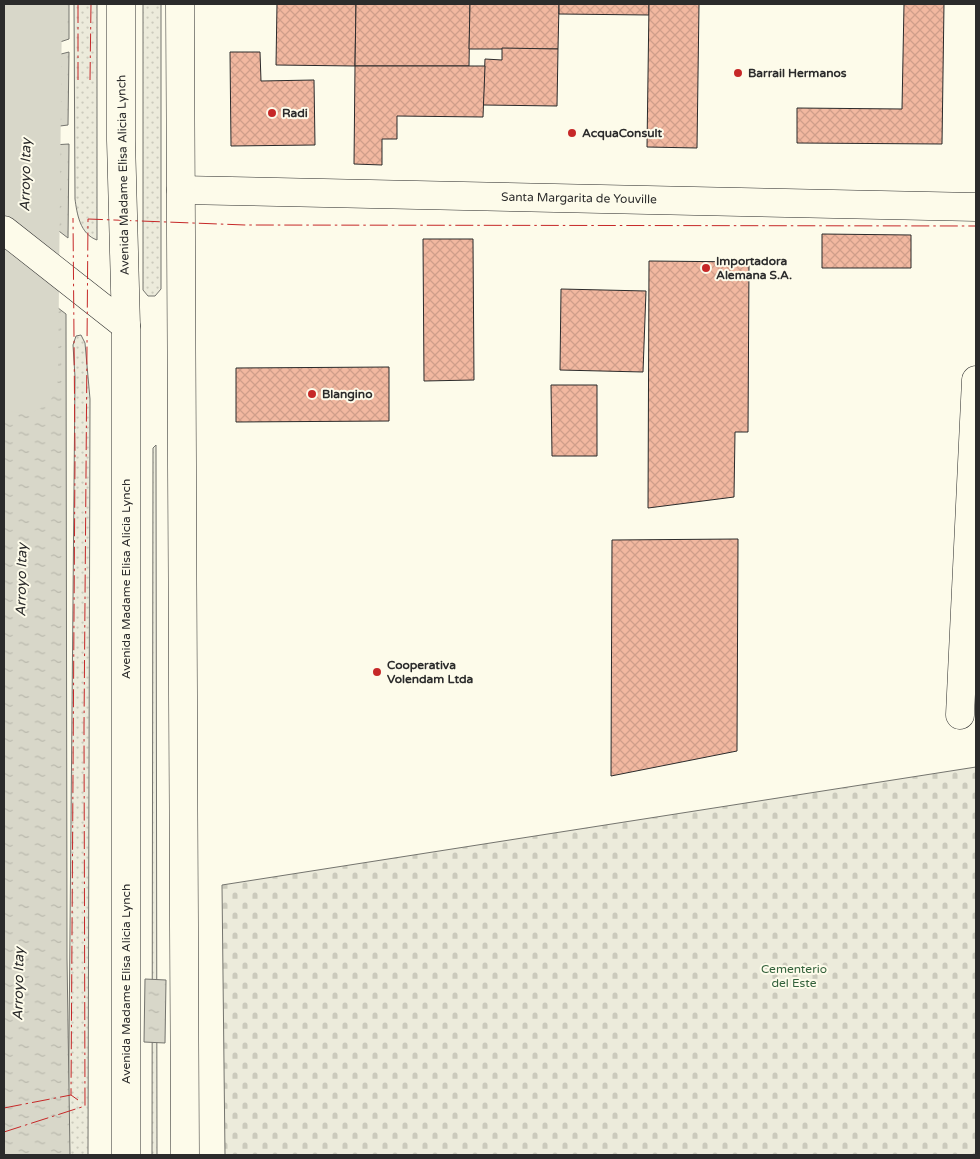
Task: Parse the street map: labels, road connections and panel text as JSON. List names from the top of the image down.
{
  "streets": {
    "main road": ["Avenida Madame Elisa Alicia Lynch", "Santa Margarita de Youville"]
  },
  "water": ["Arroyo Itay"],
  "parks": ["Cementerio del Este"],
  "places": [
    "Barrail Hermanos",
    "Radi",
    "AcquaConsult",
    "Importadora Alemana S.A.",
    "Blangino",
    "Cooperativa Volendam Ltda"
  ]
}
